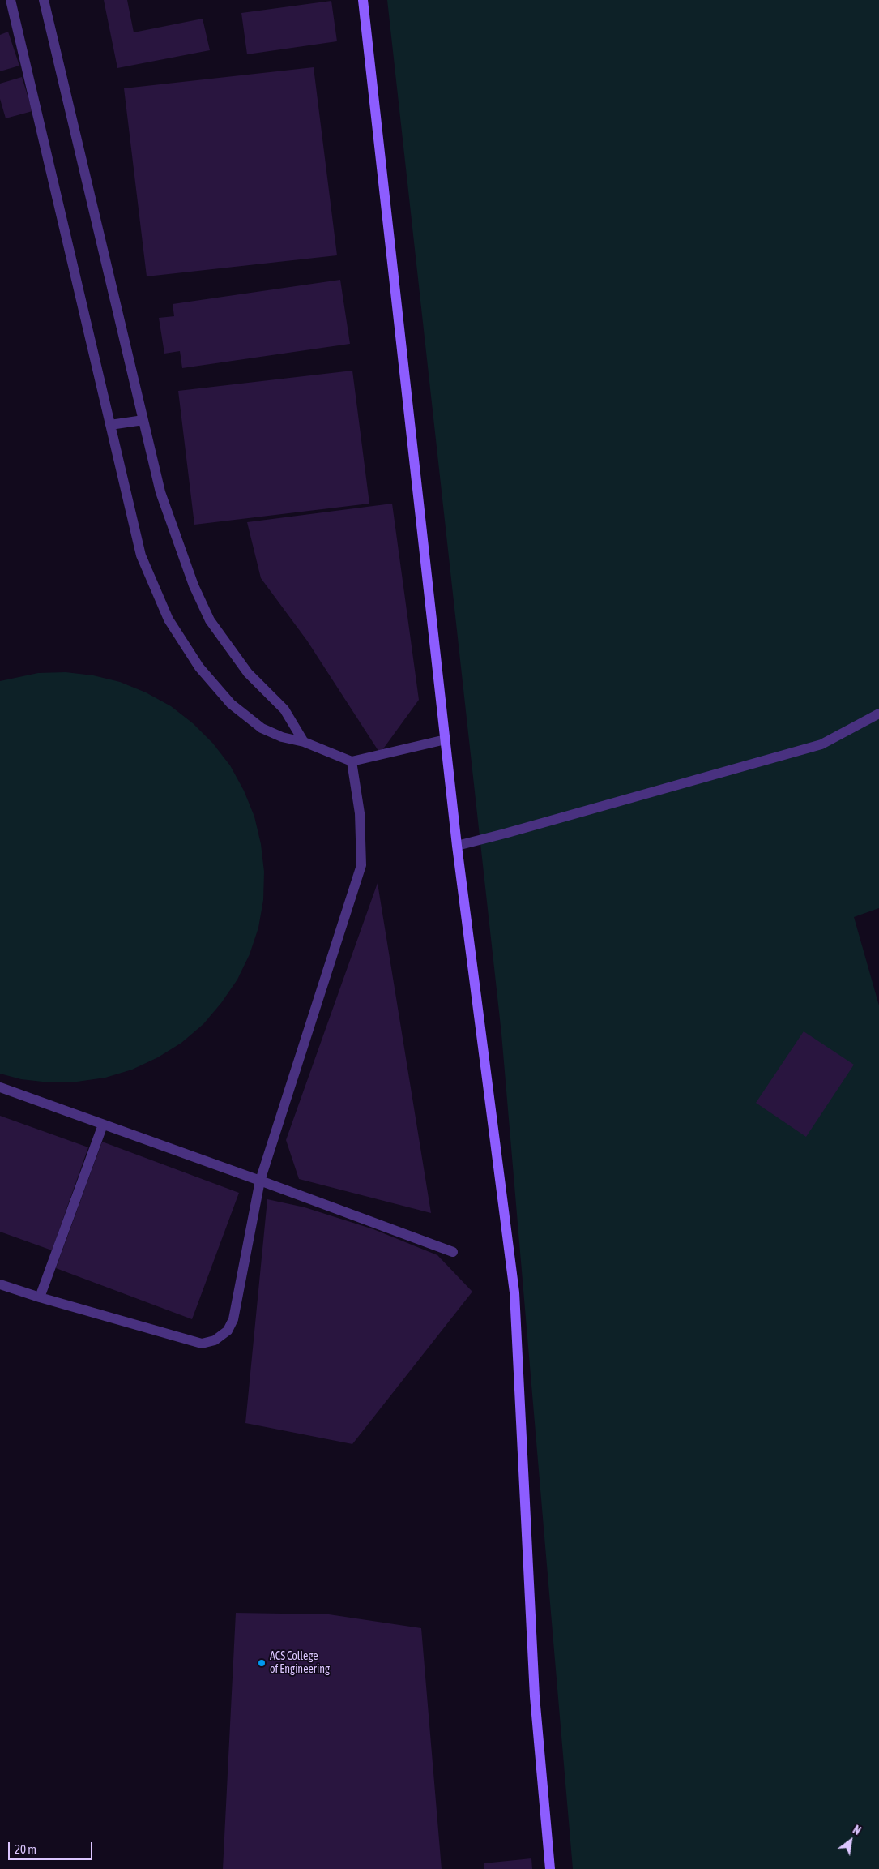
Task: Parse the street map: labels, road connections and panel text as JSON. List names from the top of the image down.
{
  "places": ["ACS College of Engineering"],
  "scale_bar": "20 m",
  "north": "top right"
}
